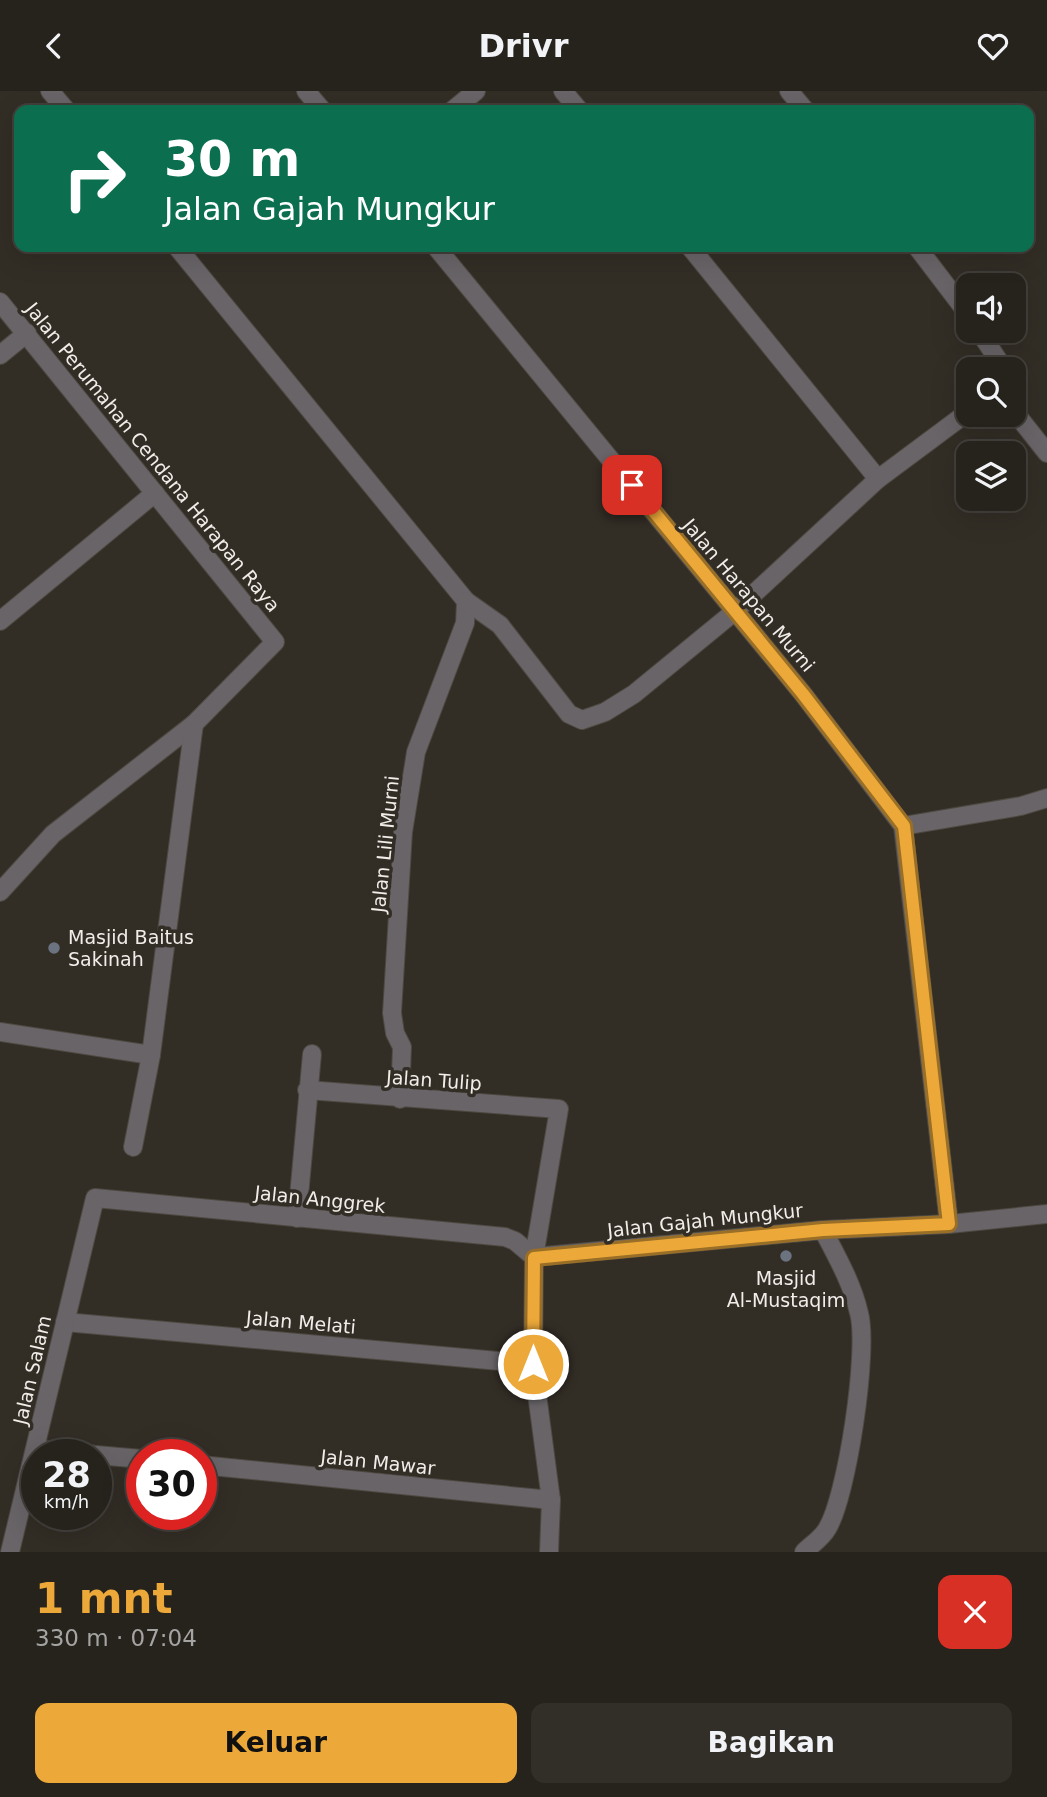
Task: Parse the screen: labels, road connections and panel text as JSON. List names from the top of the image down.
{
  "streets": {
    "street": [
      "Jalan Perumahan Cendana Harapan Raya",
      "Jalan Harapan Murni",
      "Jalan Lili Murni",
      "Jalan Tulip",
      "Jalan Anggrek",
      "Jalan Gajah Mungkur",
      "Jalan Melati",
      "Jalan Salam",
      "Jalan Mawar"
    ]
  },
  "crossings": [
    ["Jalan Lili Murni", "Jalan Tulip"],
    ["Jalan Tulip", "Jalan Anggrek"],
    ["Jalan Tulip", "Jalan Gajah Mungkur"],
    ["Jalan Anggrek", "Jalan Gajah Mungkur"],
    ["Jalan Anggrek", "Jalan Salam"],
    ["Jalan Melati", "Jalan Salam"]
  ],
  "places": ["Masjid Baitus Sakinah", "Masjid Al-Mustaqim"],
  "page": {
    "header": "Drivr",
    "turn": ["30 m", "Jalan Gajah Mungkur"],
    "speed": "28 km/h",
    "limit": "30",
    "heading": ["1 mnt", "330 m · 07:04"],
    "buttons": ["Keluar", "Bagikan"]
  }
}
